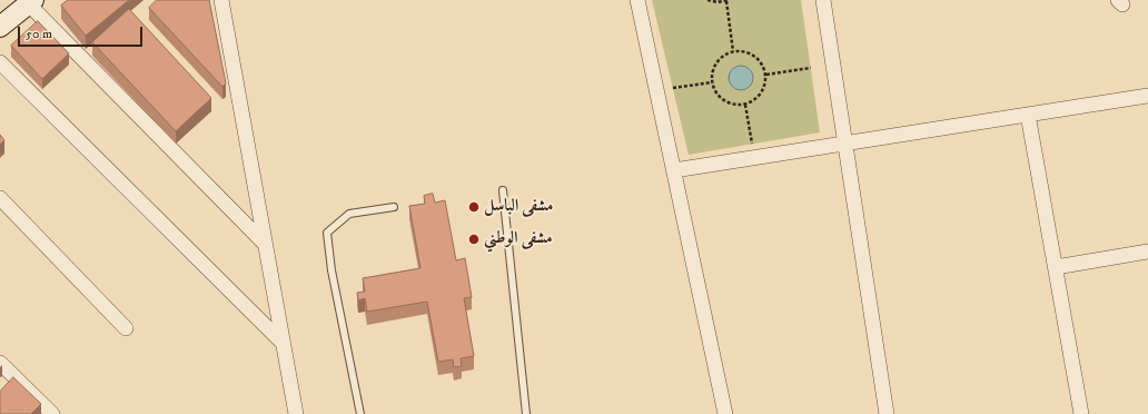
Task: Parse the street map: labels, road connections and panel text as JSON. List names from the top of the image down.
{
  "places": ["مشفى الباسل", "مشفى الوطني"],
  "scale_bar": "50 m"
}
